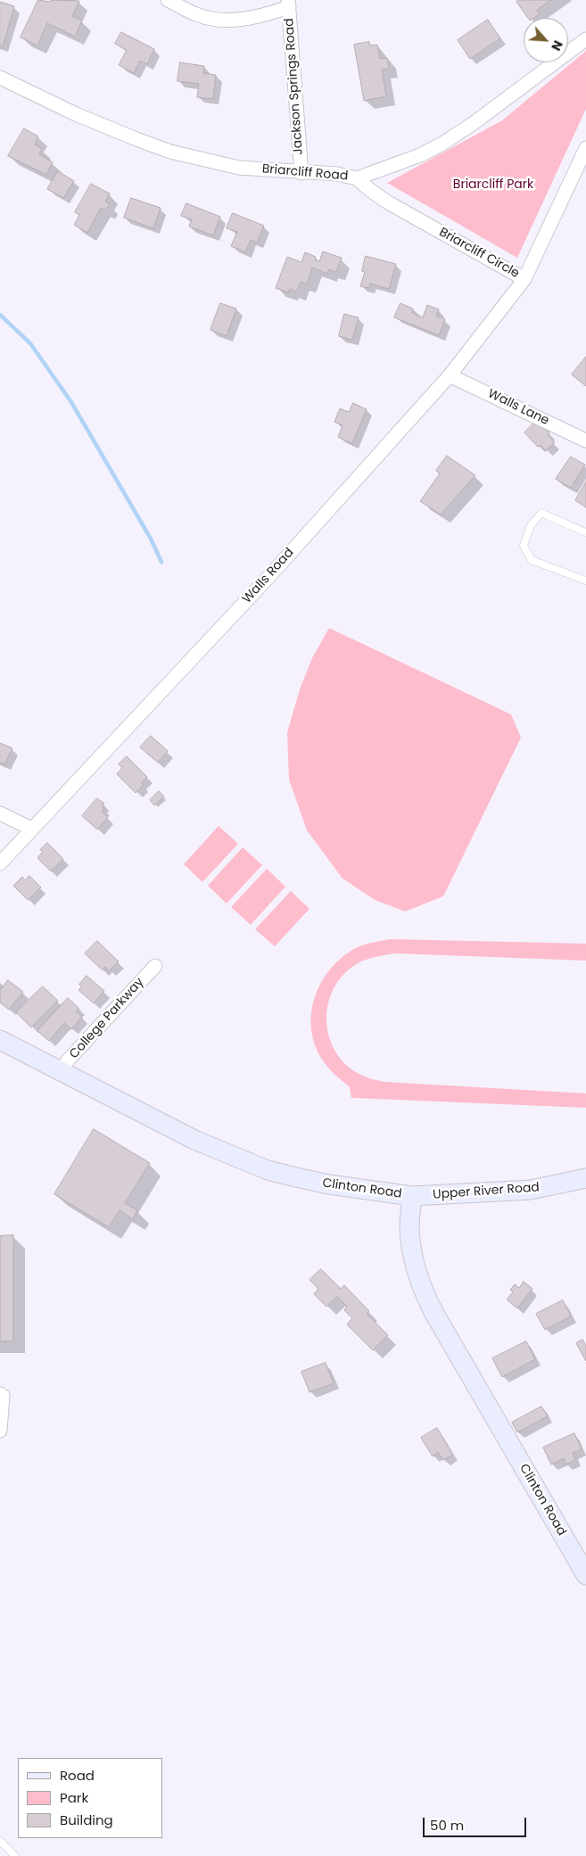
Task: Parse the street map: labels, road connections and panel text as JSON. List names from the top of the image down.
{
  "streets": {
    "street": [
      "Jackson Springs Road",
      "Briarcliff Road",
      "Briarcliff Circle",
      "Walls Lane",
      "Walls Road",
      "College Parkway",
      "Clinton Road",
      "Upper River Road"
    ]
  },
  "crossings": [
    ["Jackson Springs Road", "Briarcliff Road"],
    ["Briarcliff Road", "Briarcliff Circle"],
    ["Briarcliff Circle", "Walls Road"],
    ["Walls Lane", "Walls Road"],
    ["College Parkway", "Clinton Road"],
    ["Clinton Road", "Upper River Road"]
  ],
  "parks": ["Briarcliff Park"],
  "legend": ["Road", "Park", "Building"],
  "scale_bar": "50 m",
  "north": "bottom right"
}
